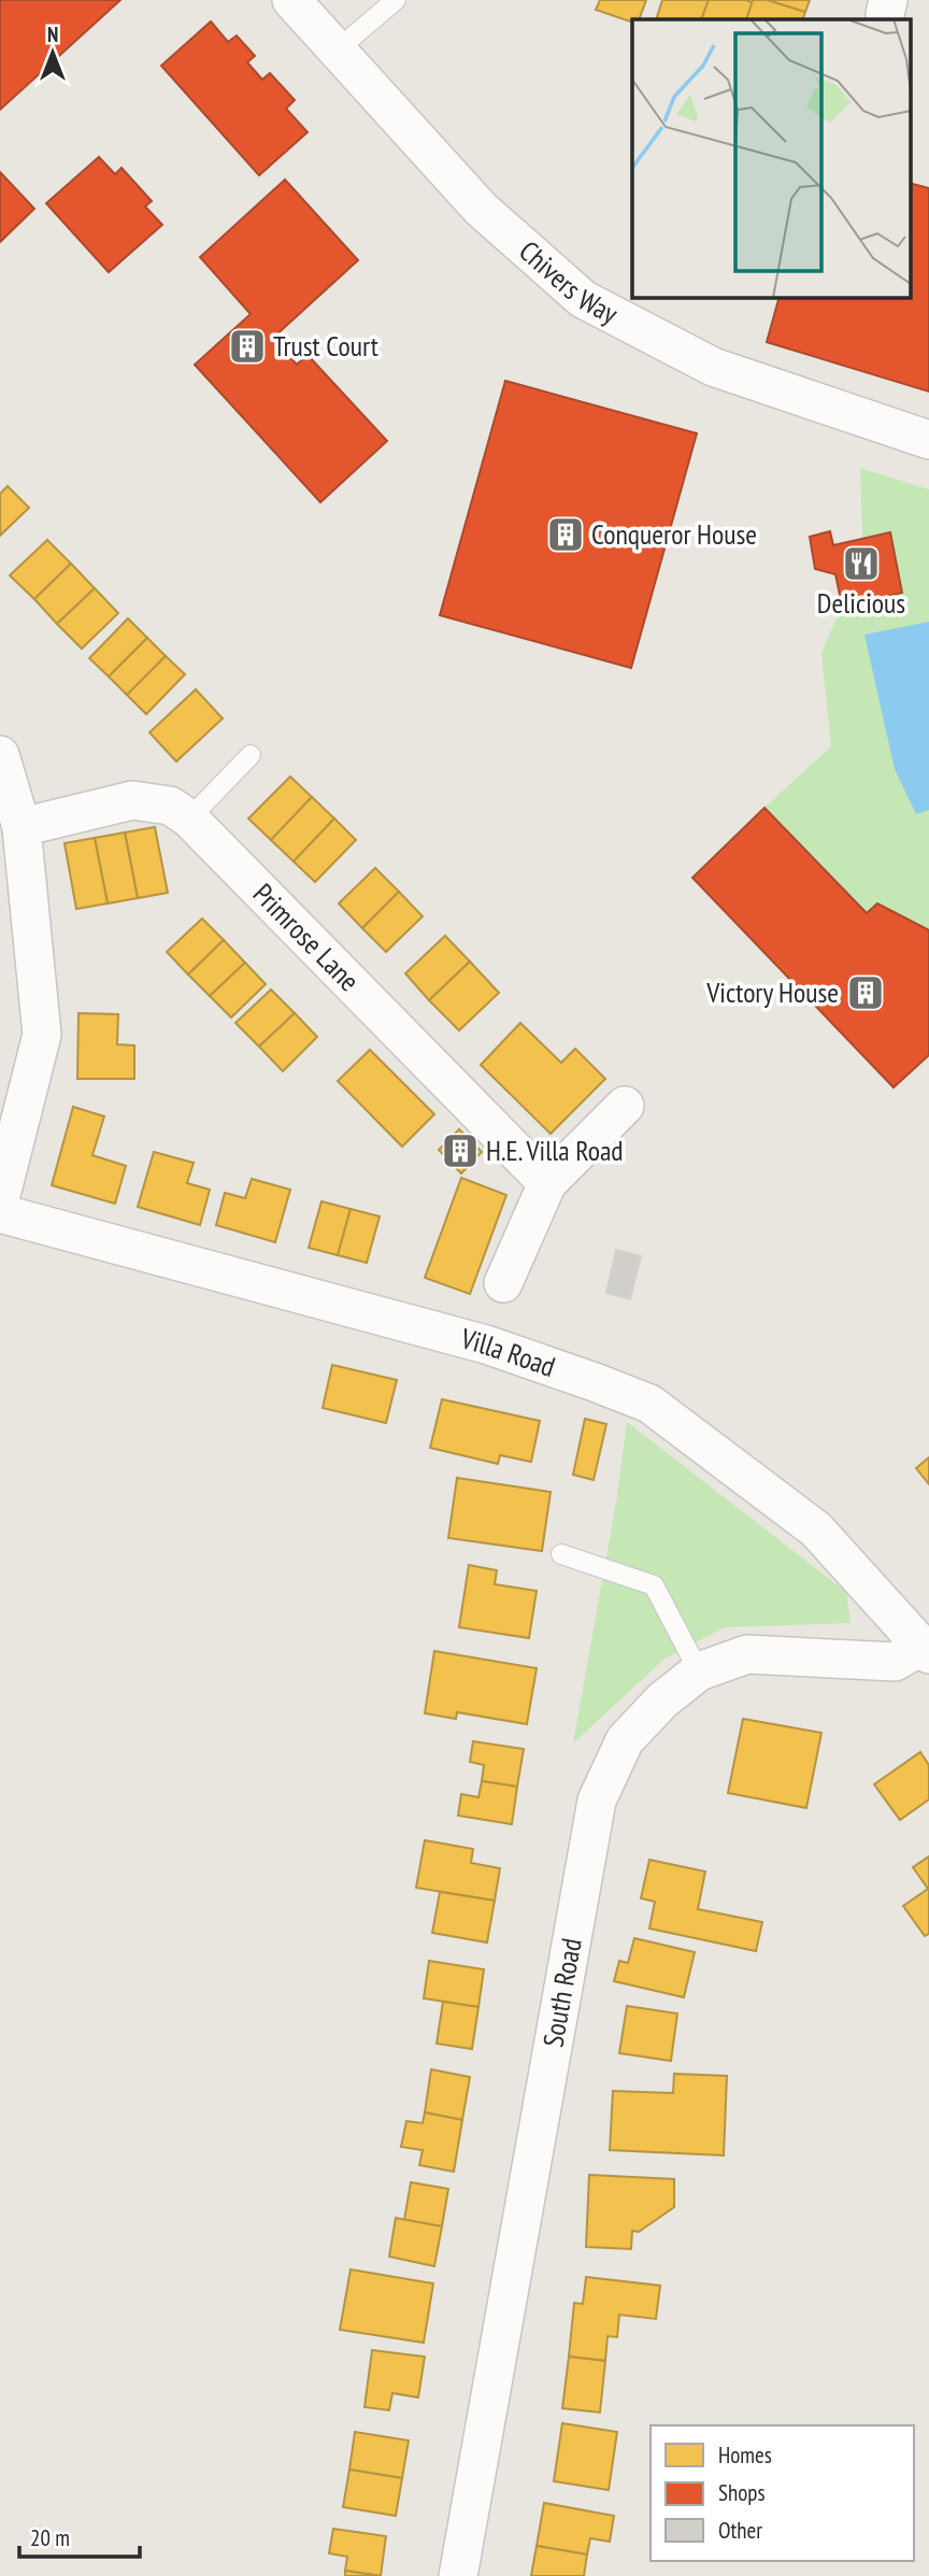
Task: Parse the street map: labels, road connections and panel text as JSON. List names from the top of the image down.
{
  "streets": {
    "street": [
      "Chivers Way",
      "Primrose Lane",
      "Villa Road",
      "South Road"
    ]
  },
  "crossings": [
    ["Villa Road", "South Road"]
  ],
  "places": {
    "building": [
      "Trust Court",
      "Conqueror House",
      "Victory House",
      "H.E. Villa Road"
    ],
    "restaurant": ["Delicious"]
  },
  "legend": ["Homes", "Shops", "Other"],
  "scale_bar": "20 m",
  "north": "top"
}
